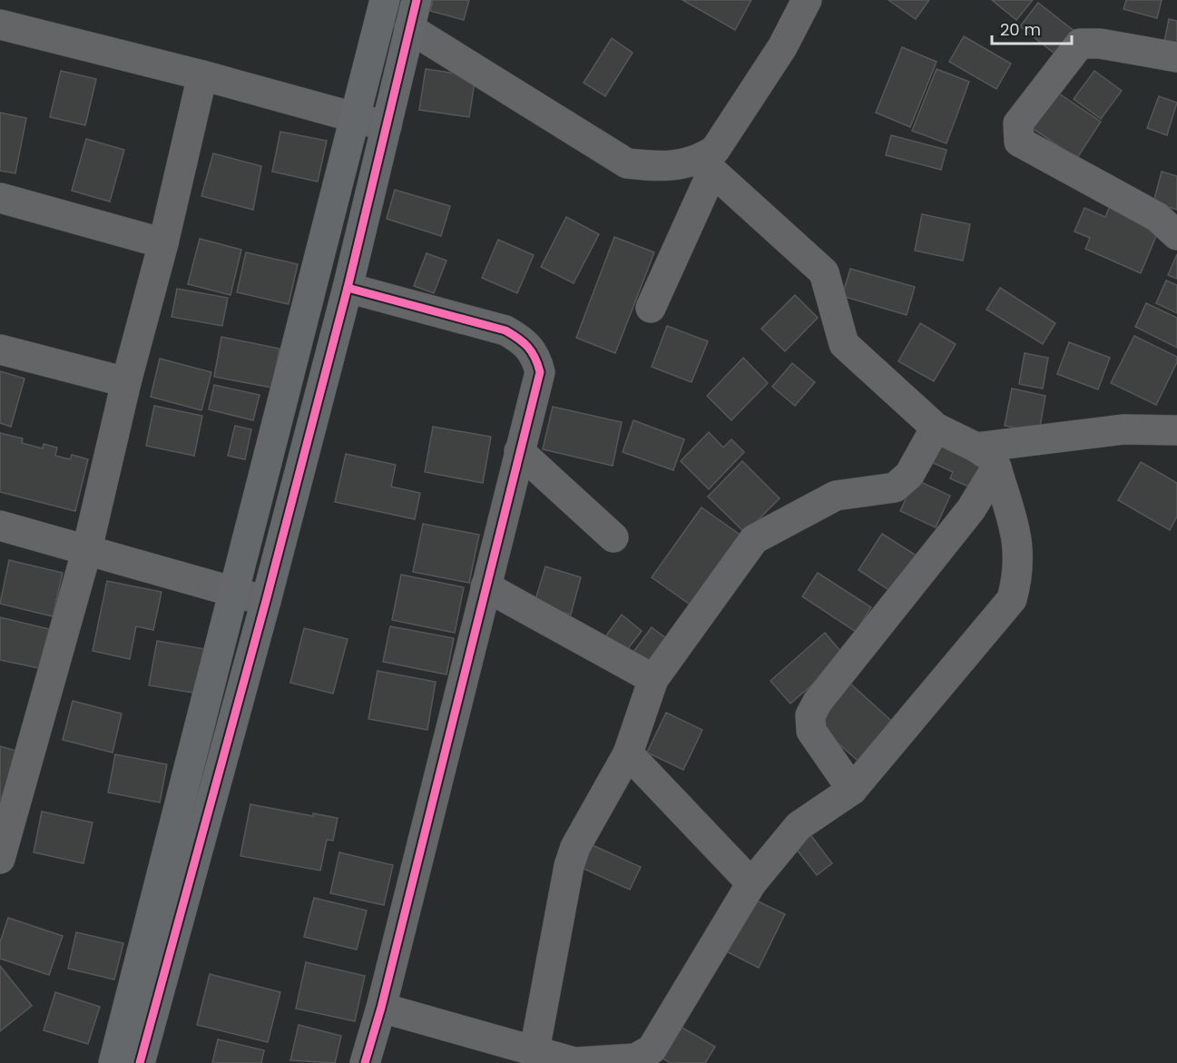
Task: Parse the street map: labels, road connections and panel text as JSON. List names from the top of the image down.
{
  "scale_bar": "20 m"
}
